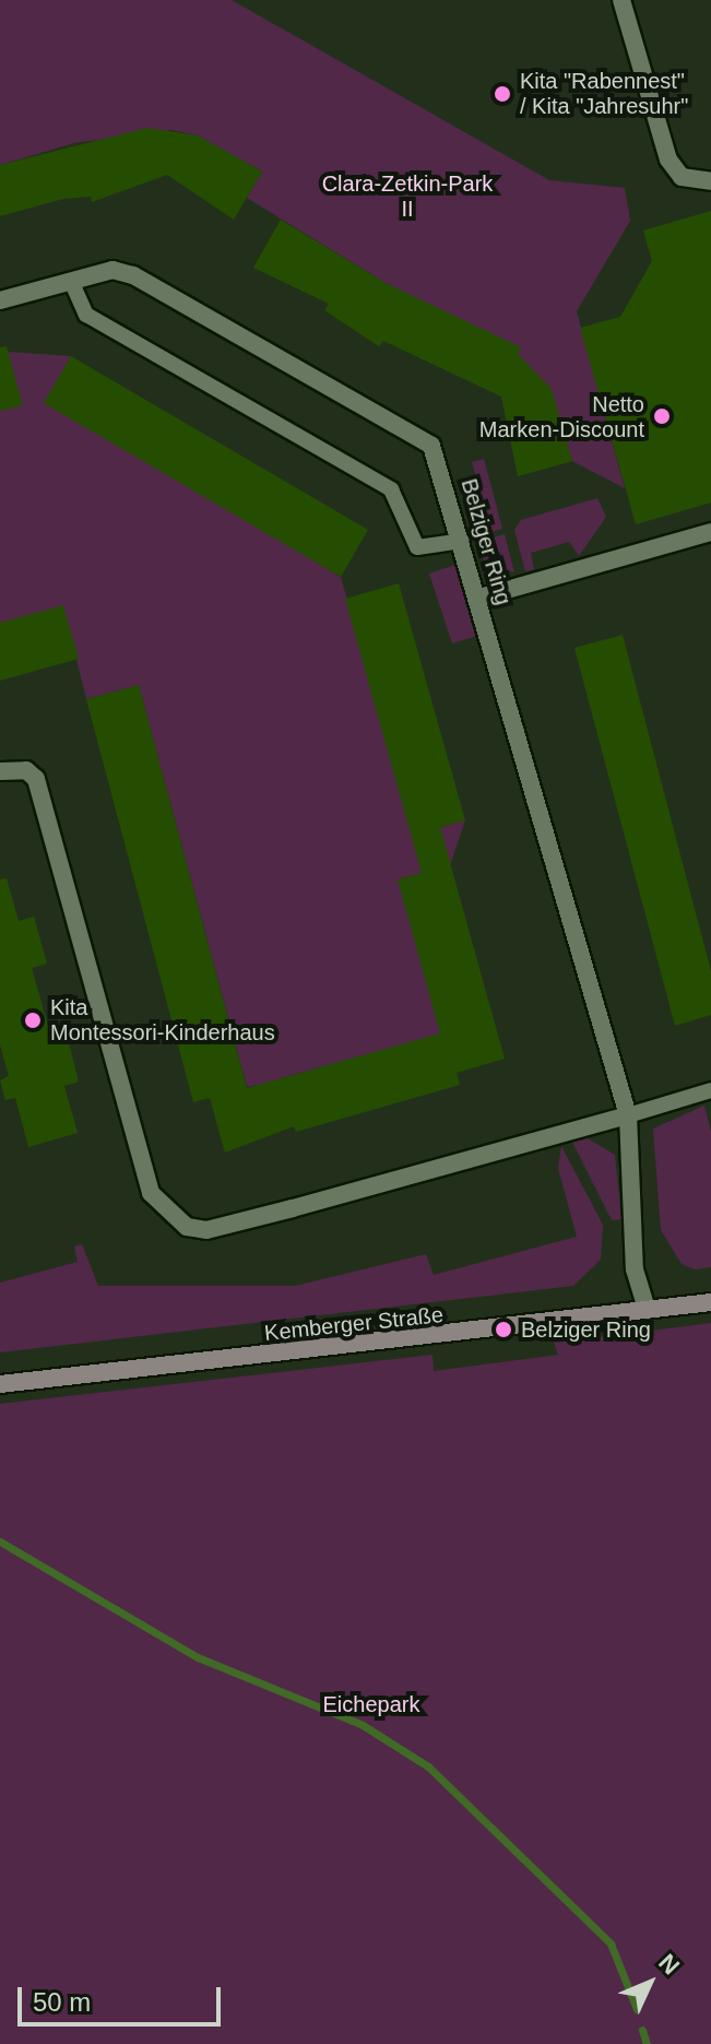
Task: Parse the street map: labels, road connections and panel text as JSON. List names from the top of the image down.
{
  "streets": {
    "main road": ["Kemberger Straße"],
    "street": ["Belziger Ring"]
  },
  "crossings": [
    ["Belziger Ring", "Kemberger Straße"]
  ],
  "parks": ["Clara-Zetkin-Park II", "Eichepark"],
  "places": [
    "Kita \"Rabennest\" / Kita \"Jahresuhr\"",
    "Netto Marken-Discount",
    "Kita Montessori-Kinderhaus",
    "Belziger Ring"
  ],
  "scale_bar": "50 m",
  "north": "top right"
}
